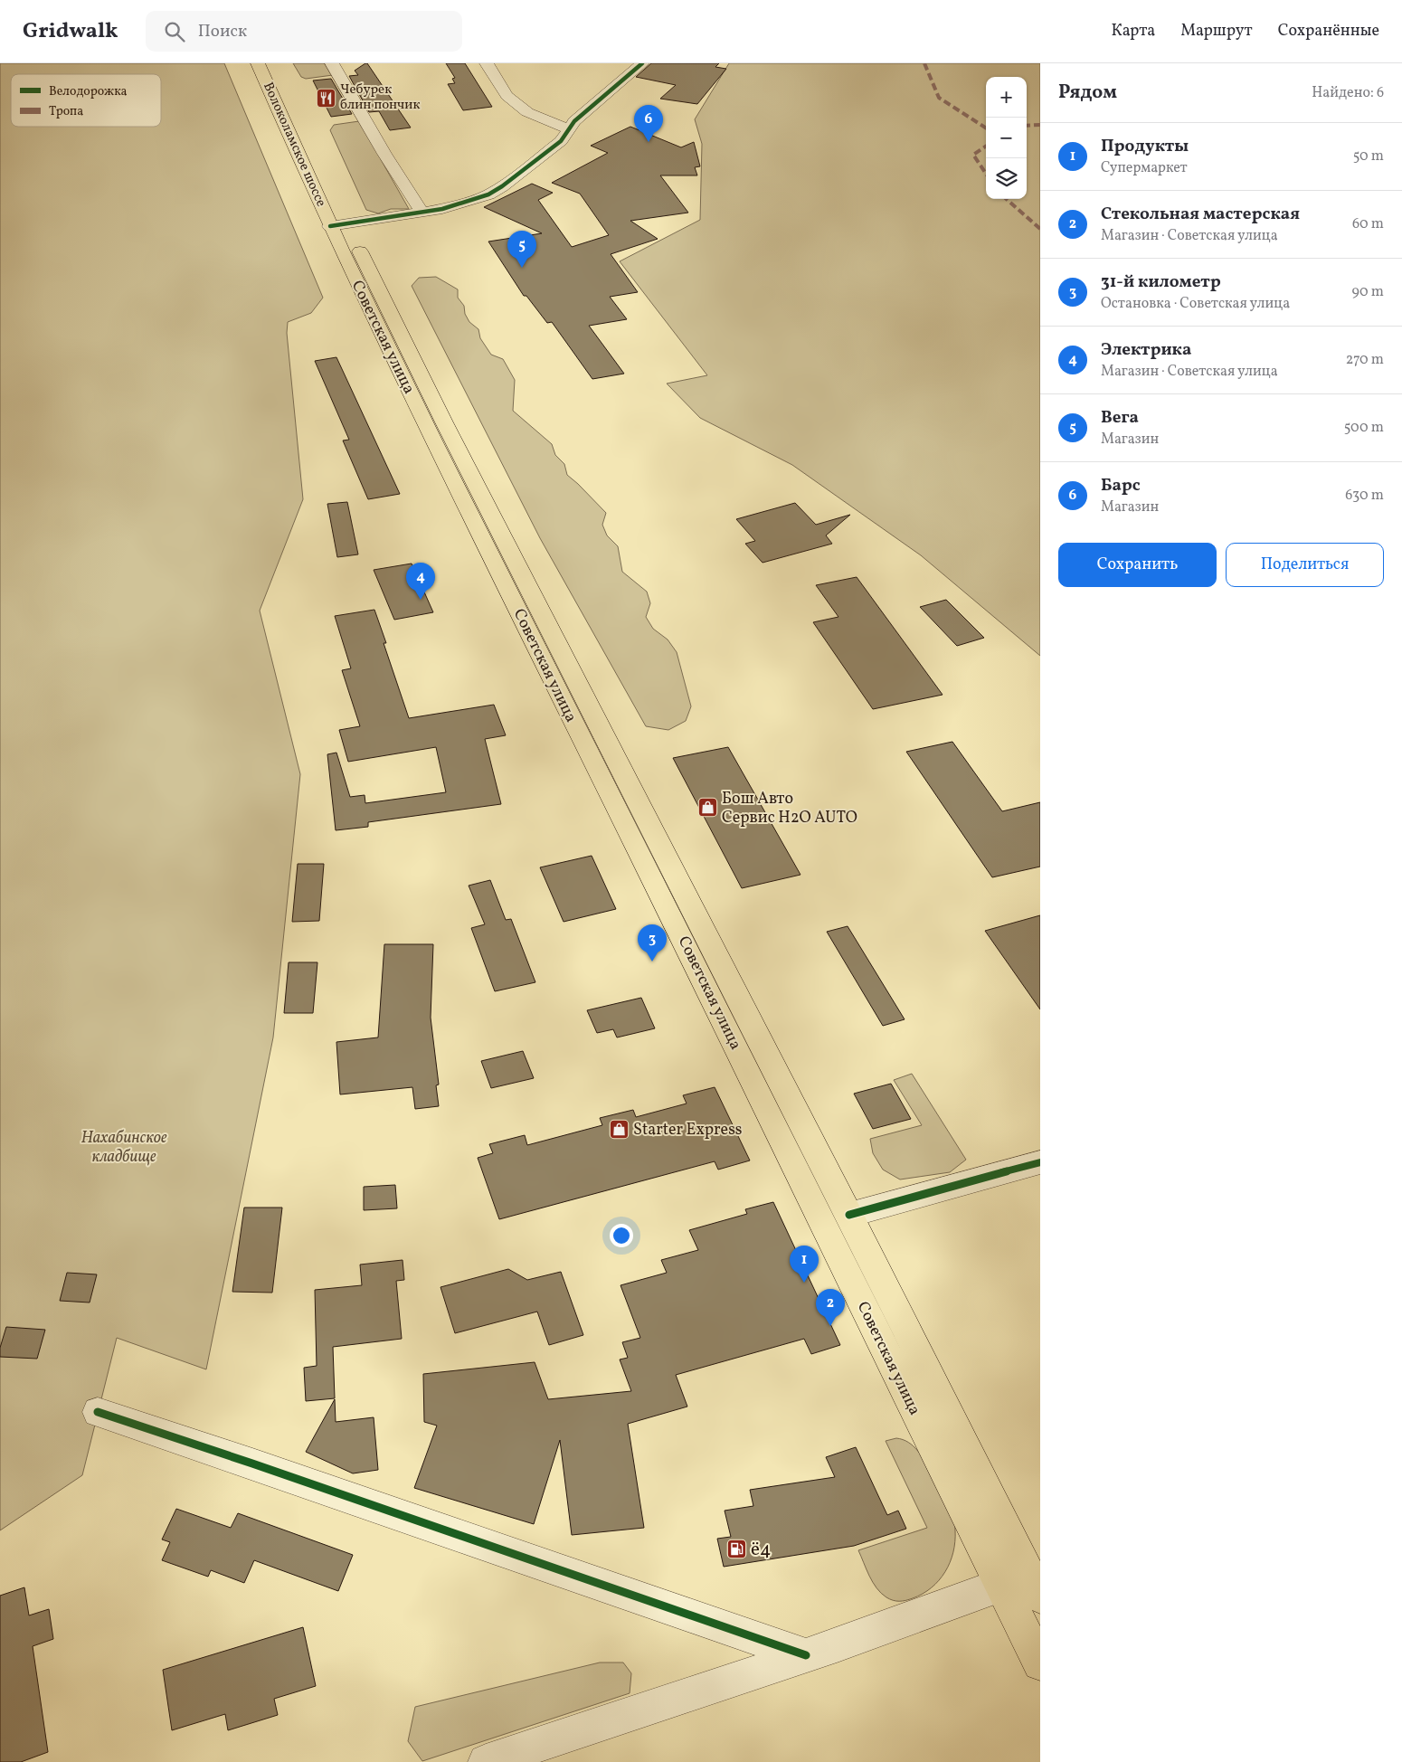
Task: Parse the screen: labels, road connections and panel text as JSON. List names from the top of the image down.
{
  "streets": {
    "main road": ["Волоколамское шоссе", "Советская улица"]
  },
  "crossings": [
    ["Волоколамское шоссе", "Советская улица"]
  ],
  "parks": ["Нахабинское кладбище"],
  "places": {
    "restaurant": ["Чебурек блин пончик"],
    "shop": ["Бош Авто Сервис H2O AUTO", "Starter Express"],
    "fuel station": ["ё4"]
  },
  "legend": ["Велодорожка", "Тропа"],
  "page": {
    "header": "Gridwalk",
    "search": "Поиск",
    "nav": ["Карта", "Маршрут", "Сохранённые"],
    "heading": ["Рядом", "Найдено: 6"],
    "map_buttons": ["+", "−"],
    "pins": [
      "6",
      "5",
      "4",
      "3",
      "1",
      "2"
    ],
    "list": [
      {
        "mark": "1",
        "name": "Продукты",
        "note": "Супермаркет",
        "value": "50 m"
      },
      {
        "mark": "2",
        "name": "Стекольная мастерская",
        "note": "Магазин · Советская улица",
        "value": "60 m"
      },
      {
        "mark": "3",
        "name": "31-й километр",
        "note": "Остановка · Советская улица",
        "value": "90 m"
      },
      {
        "mark": "4",
        "name": "Электрика",
        "note": "Магазин · Советская улица",
        "value": "270 m"
      },
      {
        "mark": "5",
        "name": "Вега",
        "note": "Магазин",
        "value": "500 m"
      },
      {
        "mark": "6",
        "name": "Барс",
        "note": "Магазин",
        "value": "630 m"
      }
    ],
    "buttons": ["Сохранить", "Поделиться"]
  }
}
